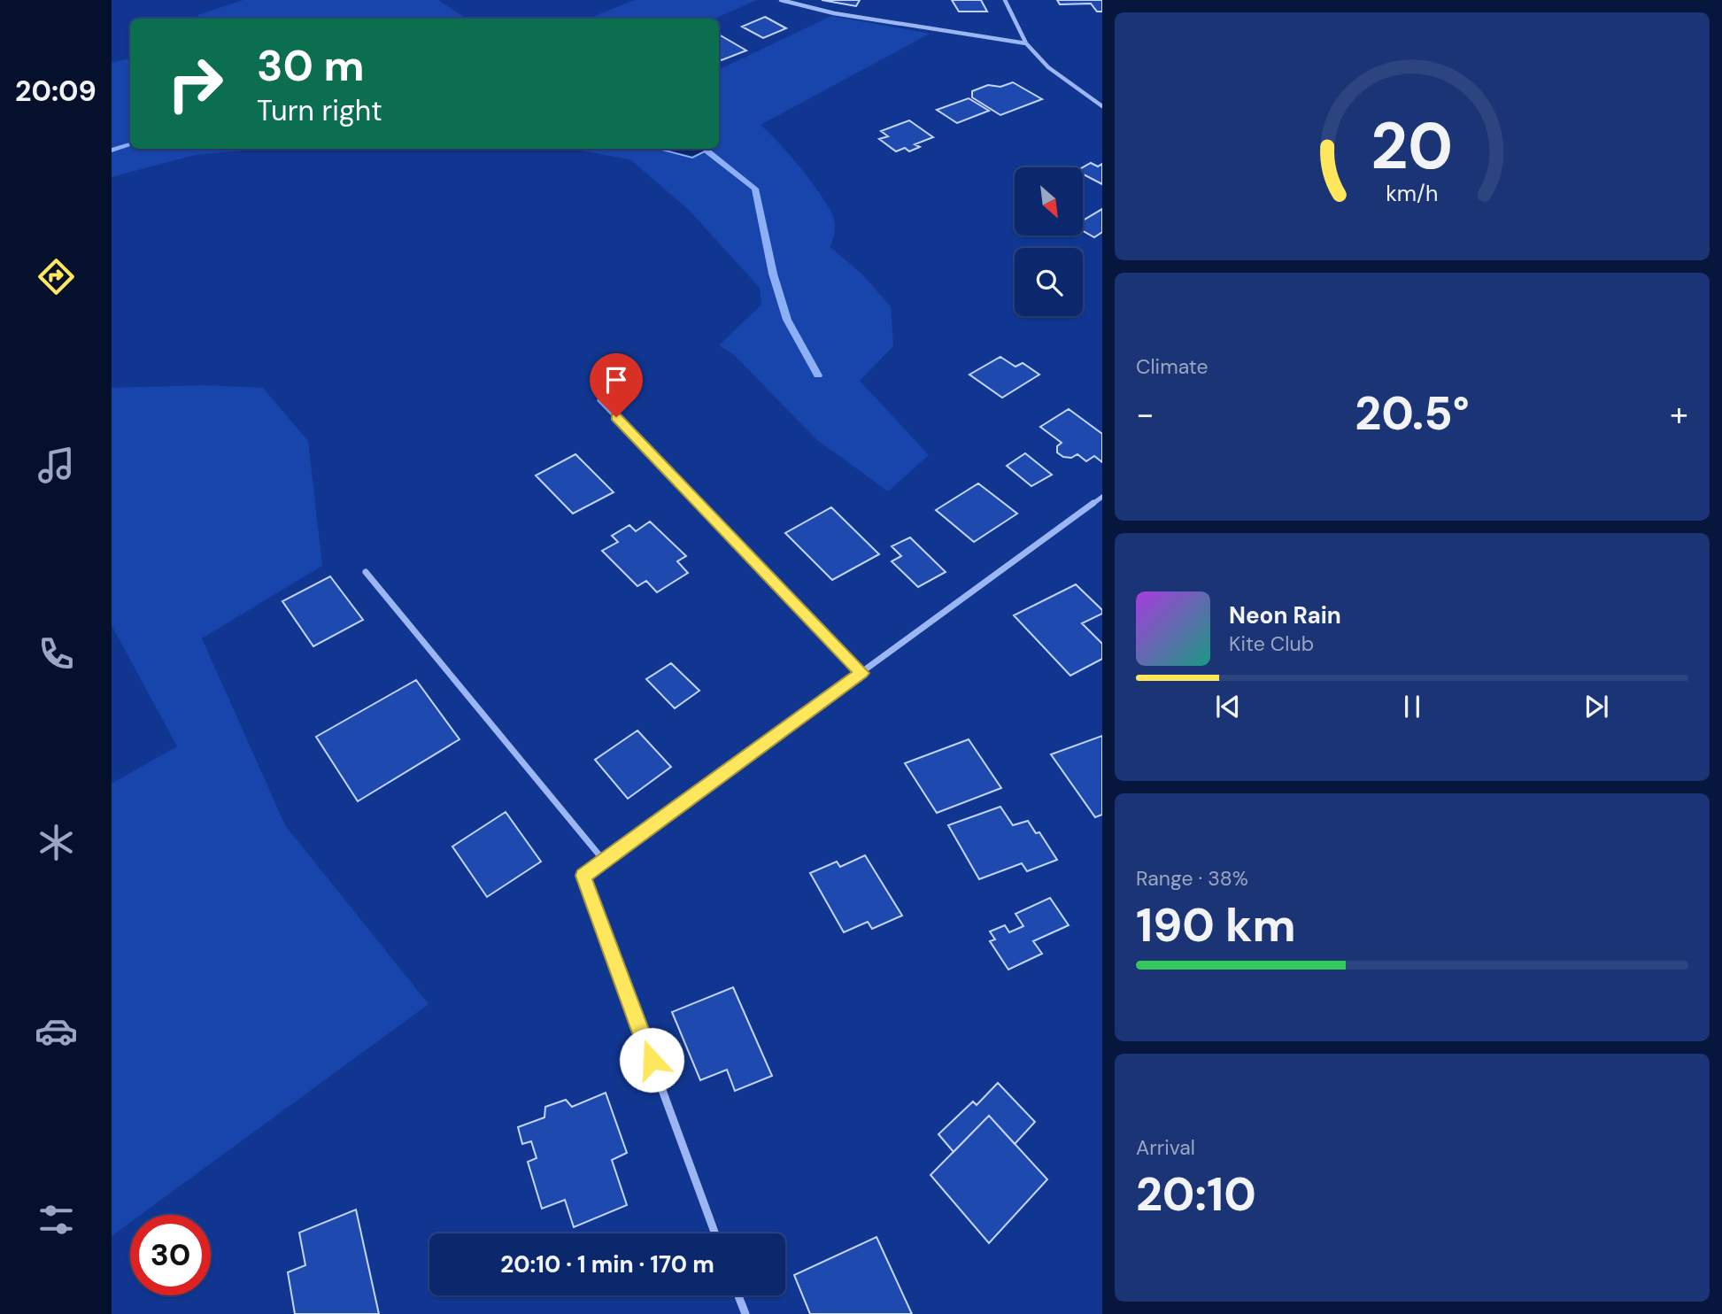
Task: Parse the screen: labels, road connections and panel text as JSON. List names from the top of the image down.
{
  "north": "bottom right",
  "page": {
    "tabs": "20:09",
    "turn": ["30 m", "Turn right"],
    "tile": [
      "Climate",
      ["Range · 38%", "190 km"],
      ["Arrival", "20:10"]
    ],
    "heat": ["−", "20.5°", "+"],
    "song": ["Neon Rain", "Kite Club"],
    "limit": "30",
    "trip": "20:10 · 1 min · 170 m",
    "gauge": ["20", "km/h"]
  }
}
